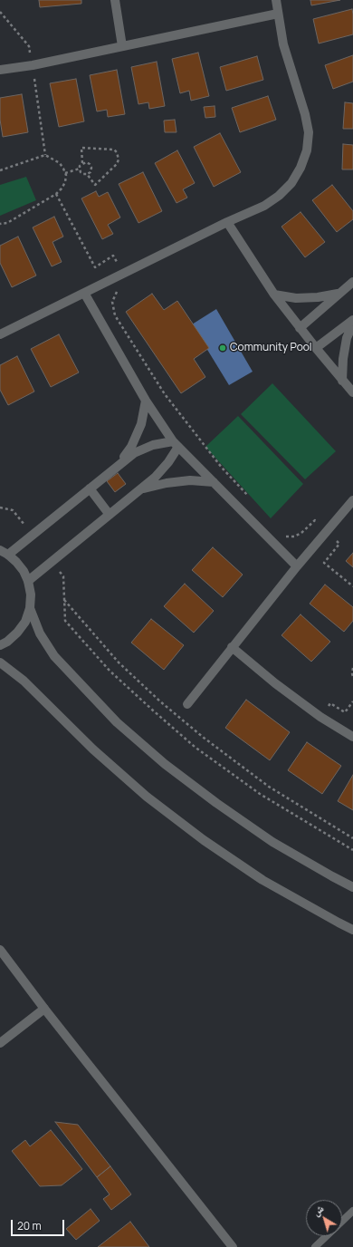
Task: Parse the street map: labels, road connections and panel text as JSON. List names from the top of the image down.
{
  "places": ["Community Pool"],
  "scale_bar": "20 m",
  "north": "top left"
}
